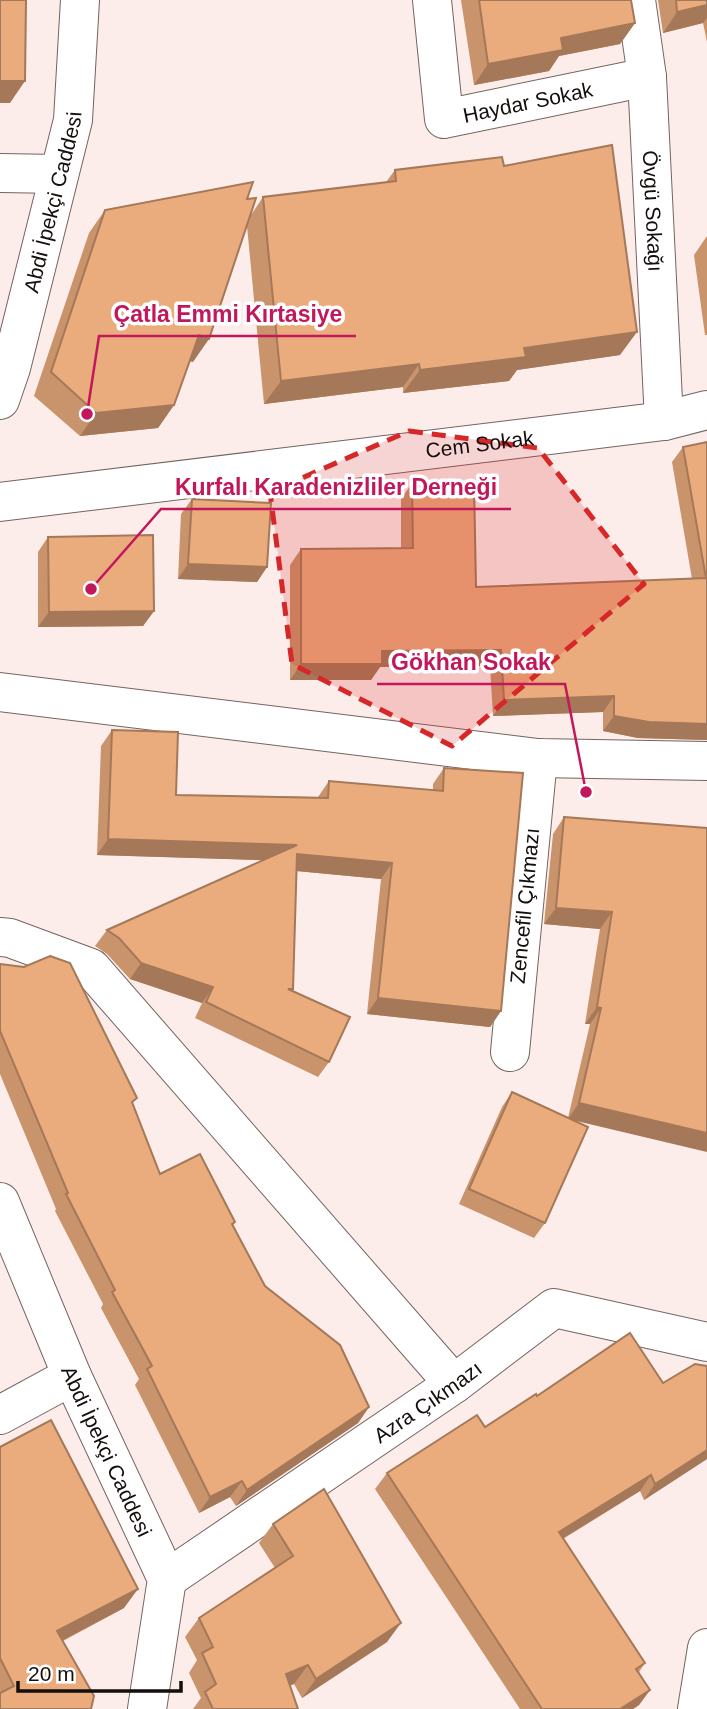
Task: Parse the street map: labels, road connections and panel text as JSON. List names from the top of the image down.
{
  "streets": {
    "street": [
      "Haydar Sokak",
      "Abdi İpekçi Caddesi",
      "Övgü Sokağı",
      "Cem Sokak",
      "Zencefil Çıkmazı",
      "Azra Çıkmazı"
    ]
  },
  "crossings": [
    ["Haydar Sokak", "Övgü Sokağı"],
    ["Abdi İpekçi Caddesi", "Azra Çıkmazı"],
    ["Övgü Sokağı", "Cem Sokak"]
  ],
  "places": ["Çatla Emmi Kırtasiye", "Kurfalı Karadenizliler Derneği", "Gökhan Sokak"],
  "scale_bar": "20 m"
}
